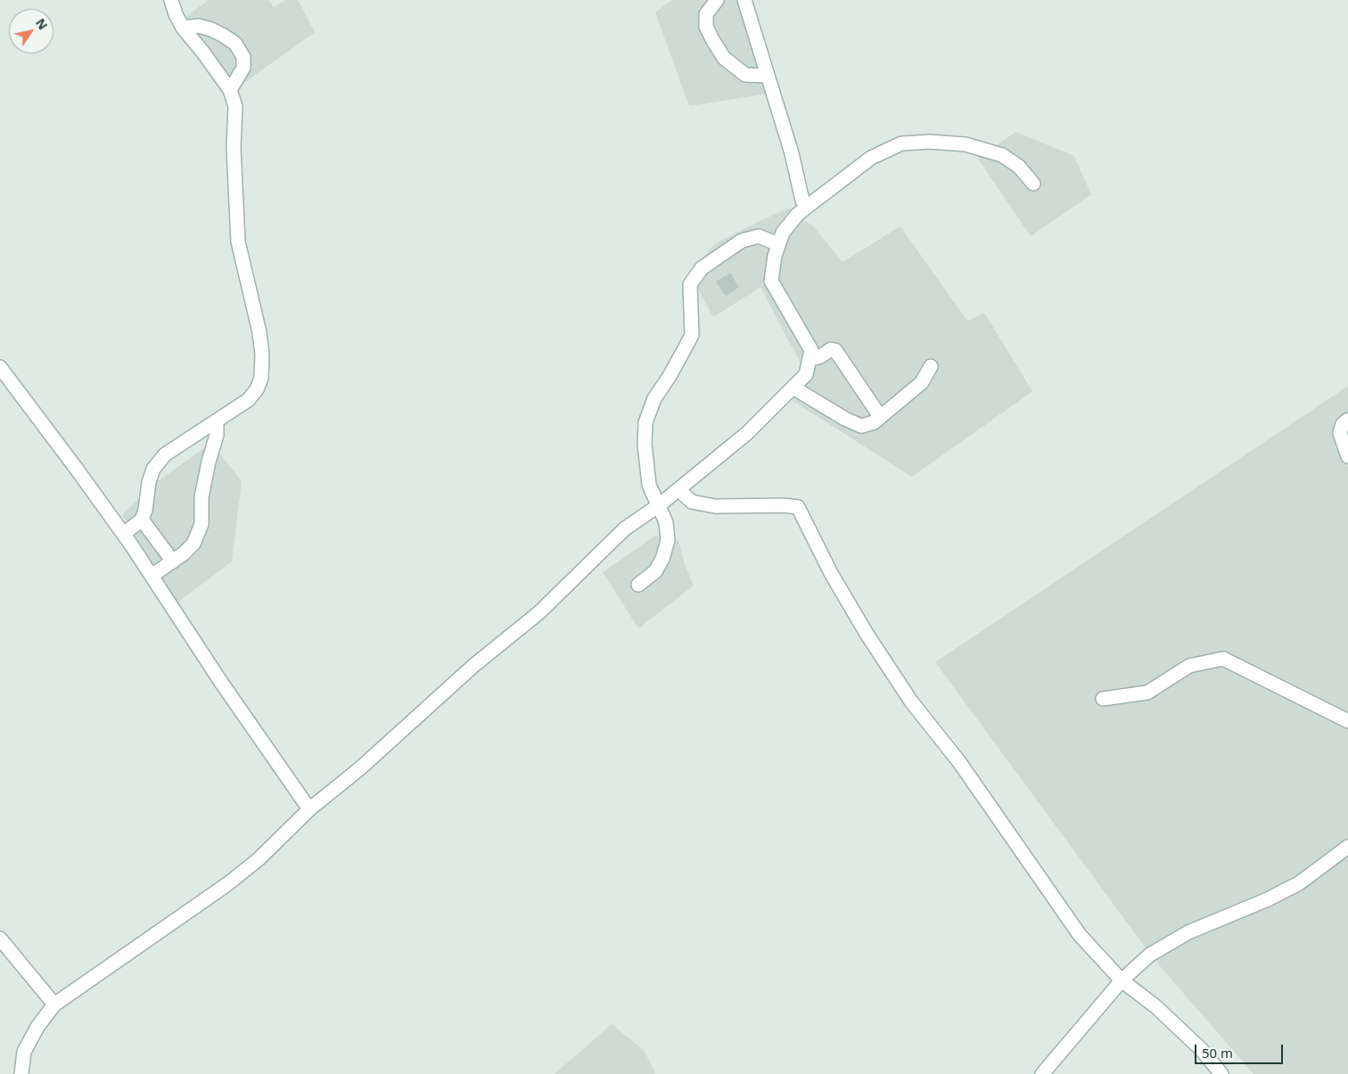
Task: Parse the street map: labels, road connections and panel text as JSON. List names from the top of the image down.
{
  "scale_bar": "50 m",
  "north": "top right"
}
